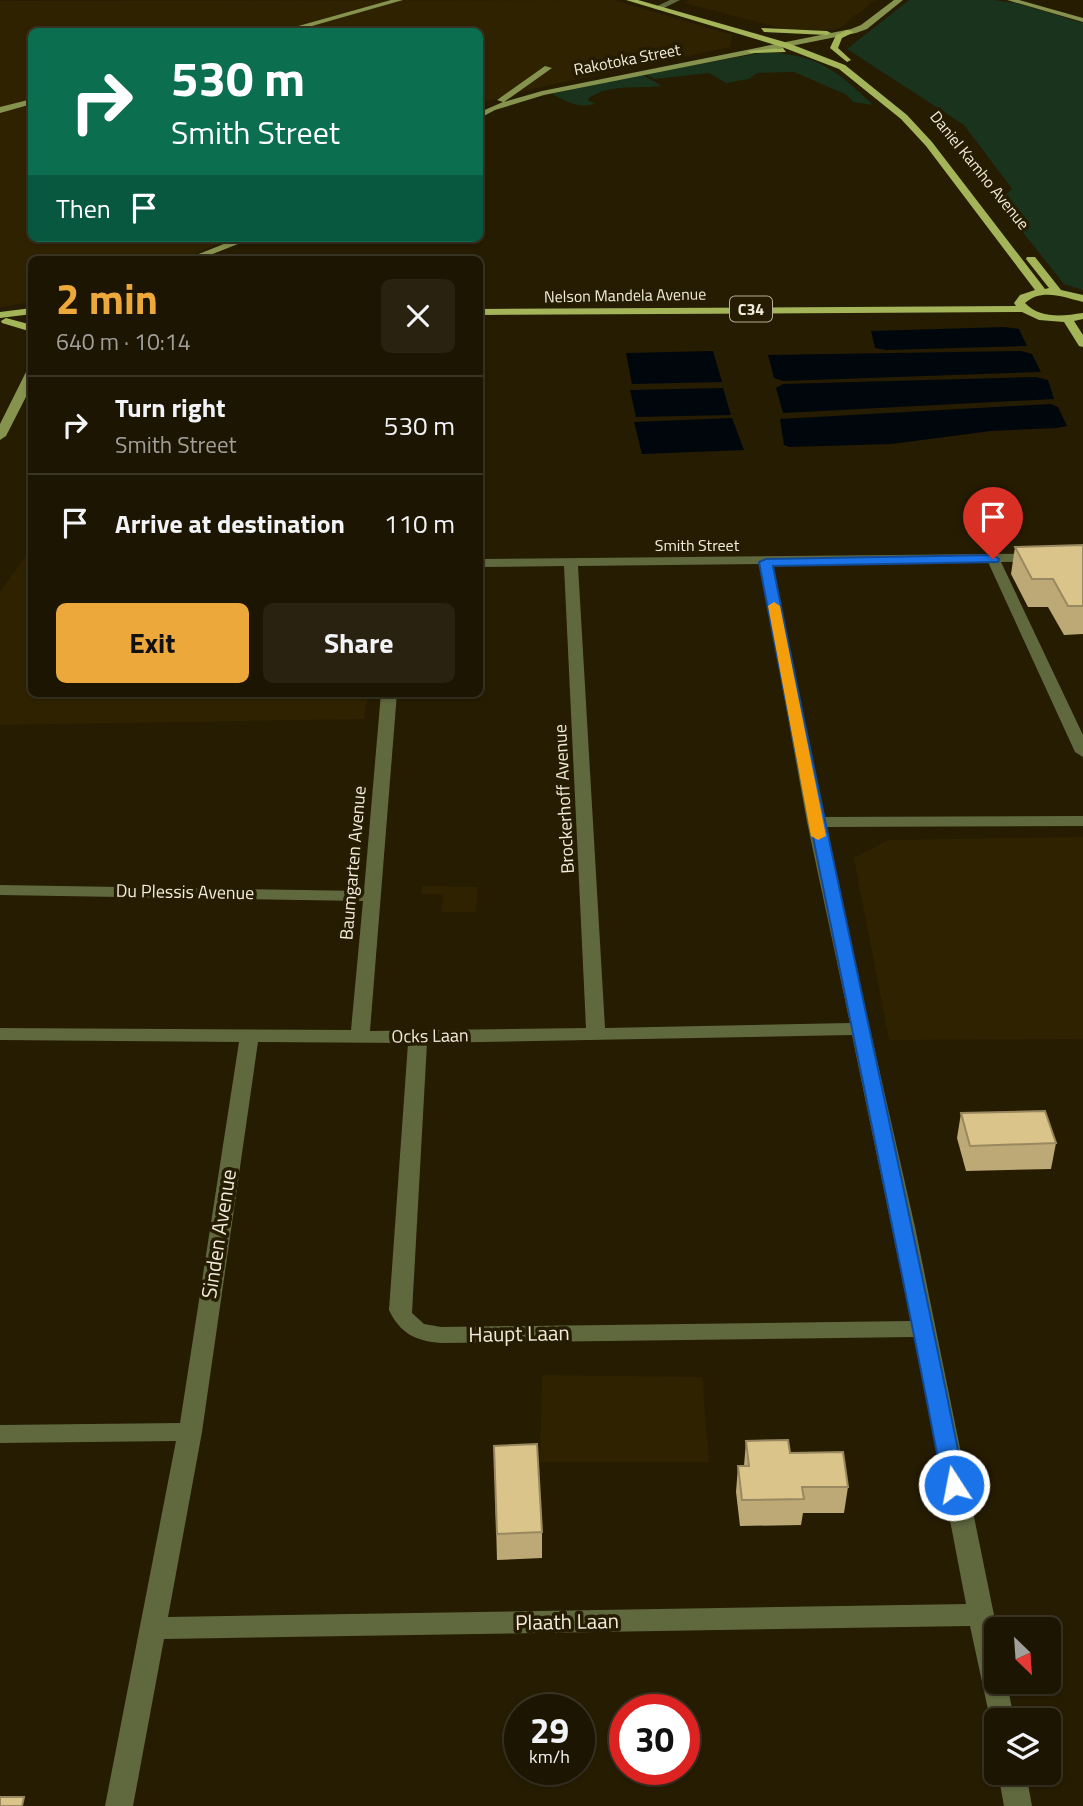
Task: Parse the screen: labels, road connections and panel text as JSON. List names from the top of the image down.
{
  "streets": {
    "main road": ["Daniel Kamho Avenue", "Nelson Mandela Avenue", "C34"],
    "street": [
      "Rakotoka Street",
      "Smith Street",
      "Brockerhoff Avenue",
      "Baumgarten Avenue",
      "Du Plessis Avenue",
      "Ocks Laan",
      "Sinden Avenue",
      "Haupt Laan",
      "Plaath Laan"
    ]
  },
  "crossings": [
    ["Rakotoka Street", "Daniel Kamho Avenue"],
    ["Daniel Kamho Avenue", "C34"],
    ["Nelson Mandela Avenue", "C34"],
    ["Smith Street", "Brockerhoff Avenue"],
    ["Brockerhoff Avenue", "Ocks Laan"],
    ["Baumgarten Avenue", "Du Plessis Avenue"],
    ["Baumgarten Avenue", "Ocks Laan"],
    ["Ocks Laan", "Sinden Avenue"],
    ["Ocks Laan", "Haupt Laan"],
    ["Sinden Avenue", "Plaath Laan"]
  ],
  "north": "bottom right",
  "page": {
    "turn": ["530 m", "Smith Street"],
    "then": "Then",
    "heading": ["2 min", "640 m · 10:14"],
    "list": [
      {
        "name": "Turn right",
        "note": "Smith Street",
        "value": "530 m"
      },
      {
        "name": "Arrive at destination",
        "value": "110 m"
      }
    ],
    "buttons": ["Exit", "Share"],
    "speed": "29 km/h",
    "limit": "30"
  }
}
